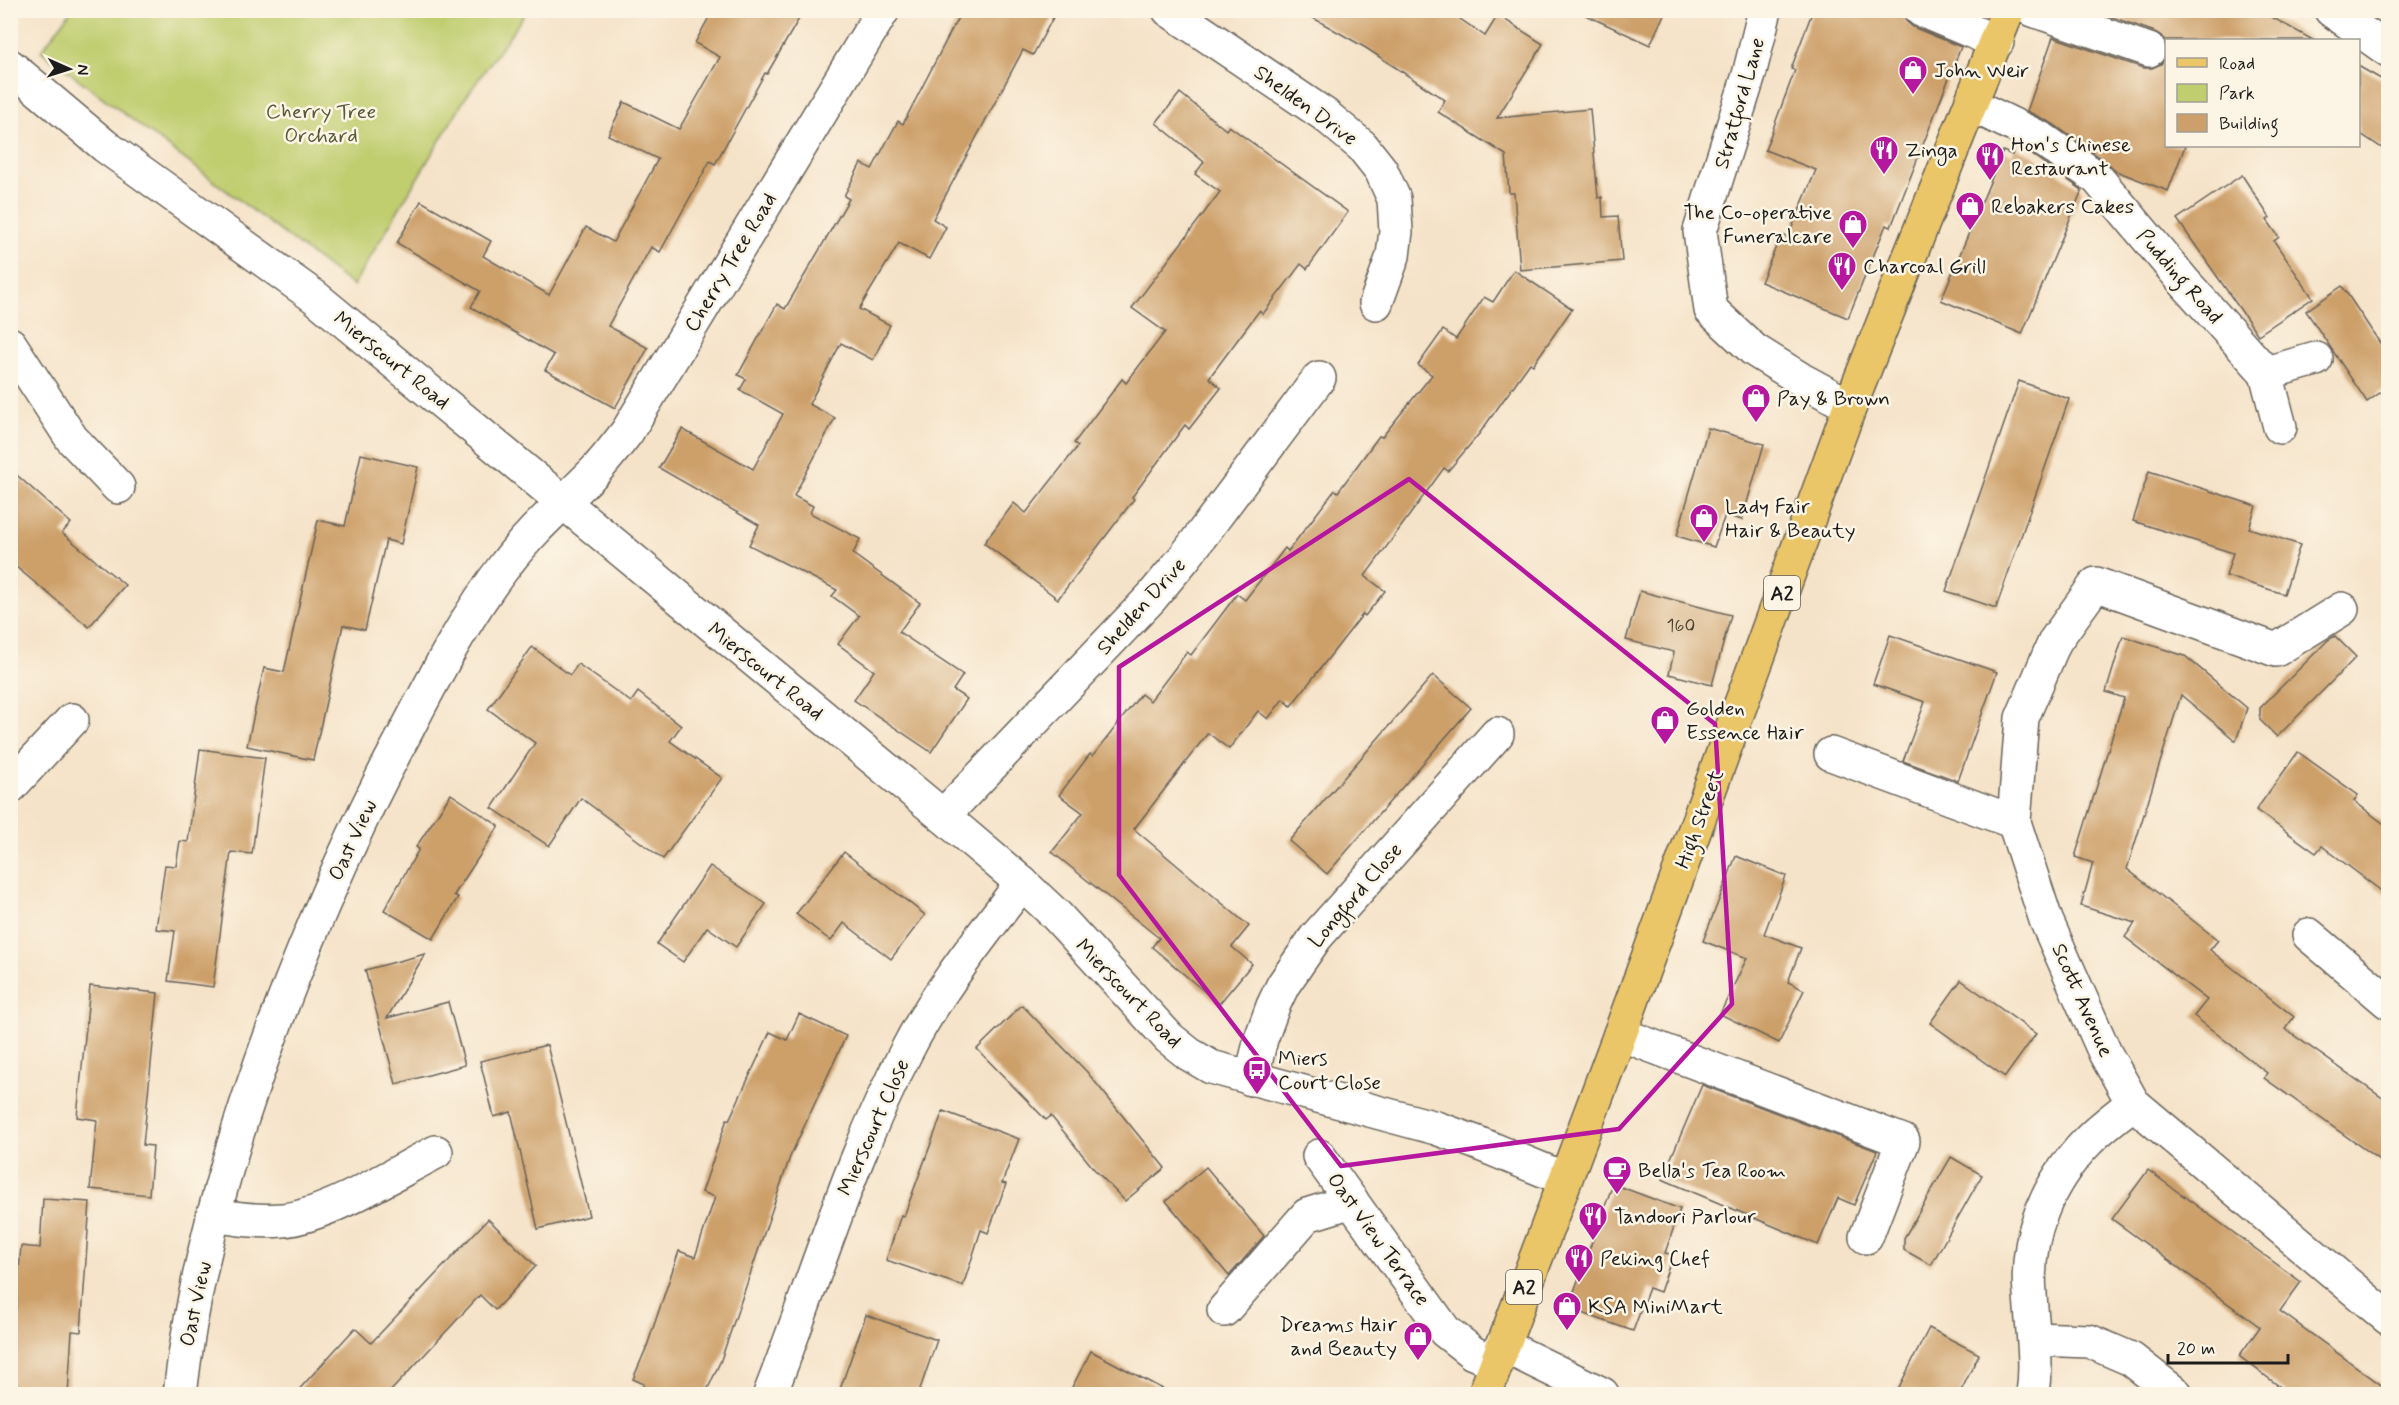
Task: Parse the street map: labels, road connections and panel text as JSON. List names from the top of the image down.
{
  "streets": {
    "main road": ["A2", "High Street"],
    "street": [
      "Stratford Lane",
      "Shelden Drive",
      "Cherry Tree Road",
      "Pudding Road",
      "Mierscourt Road",
      "Oast View",
      "Longford Close",
      "Scott Avenue",
      "Mierscourt Close",
      "Oast View Terrace"
    ]
  },
  "crossings": [
    ["Stratford Lane", "High Street"],
    ["Shelden Drive", "Mierscourt Road"],
    ["Cherry Tree Road", "Mierscourt Road"],
    ["Cherry Tree Road", "Oast View"],
    ["Pudding Road", "High Street"],
    ["Mierscourt Road", "High Street"],
    ["Mierscourt Road", "Oast View"],
    ["Mierscourt Road", "Longford Close"],
    ["Mierscourt Road", "Mierscourt Close"],
    ["High Street", "Oast View Terrace"]
  ],
  "parks": ["Cherry Tree Orchard"],
  "places": {
    "shop": [
      "John Weir",
      "Rebakers Cakes",
      "The Co-operative Funeralcare",
      "Pay & Brown",
      "Lady Fair Hair & Beauty",
      "Golden Essence Hair",
      "KSA MiniMart",
      "Dreams Hair and Beauty"
    ],
    "restaurant": [
      "Zinga",
      "Hon's Chinese Restaurant",
      "Charcoal Grill",
      "Tandoori Parlour",
      "Peking Chef"
    ],
    "bus stop": ["Miers Court Close"],
    "cafe": ["Bella's Tea Room"]
  },
  "house_numbers": ["160"],
  "legend": ["Road", "Park", "Building"],
  "scale_bar": "20 m",
  "north": "right"
}
